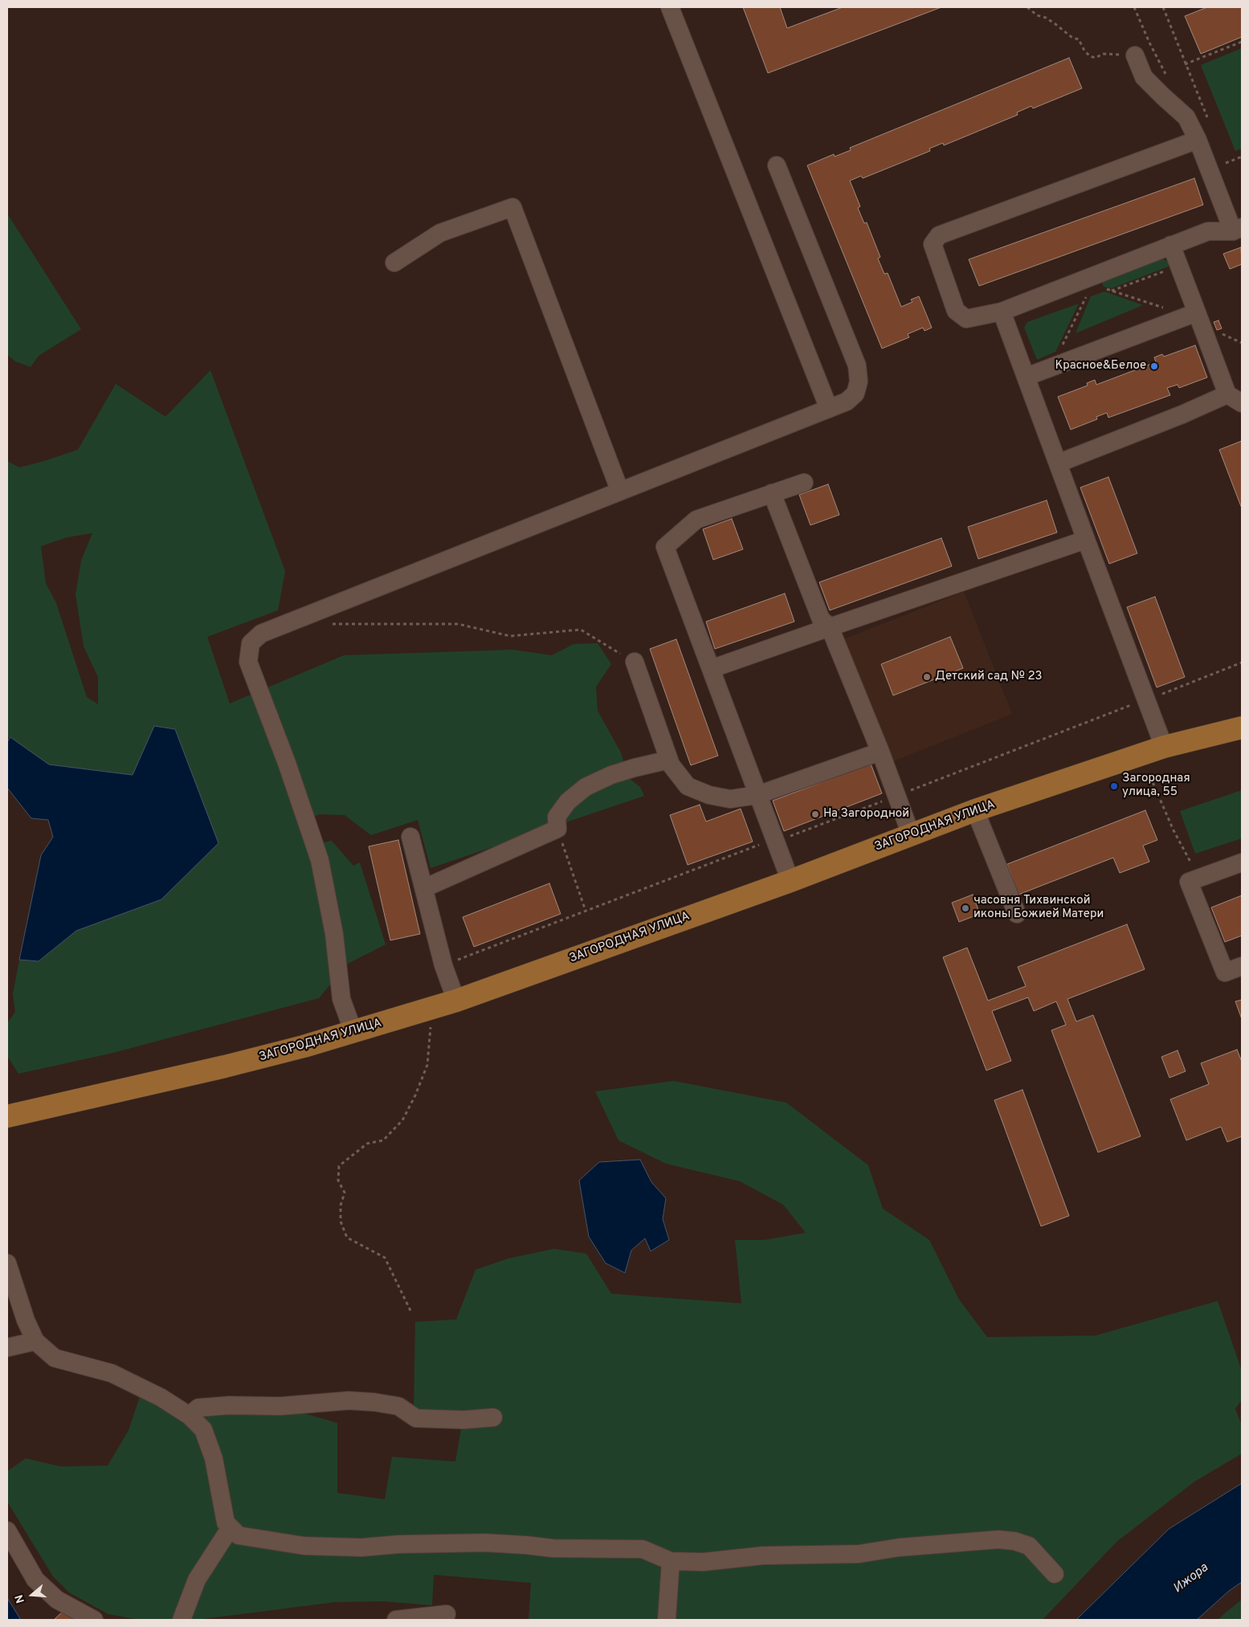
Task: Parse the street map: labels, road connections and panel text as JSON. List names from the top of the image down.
{
  "streets": {
    "main road": ["ЗАГОРОДНАЯ УЛИЦА"]
  },
  "water": ["Ижора"],
  "places": [
    "Красное&Белое",
    "Детский сад № 23",
    "Загородная улица, 55",
    "На Загородной",
    "часовня Тихвинской иконы Божией Матери"
  ],
  "north": "left"
}
